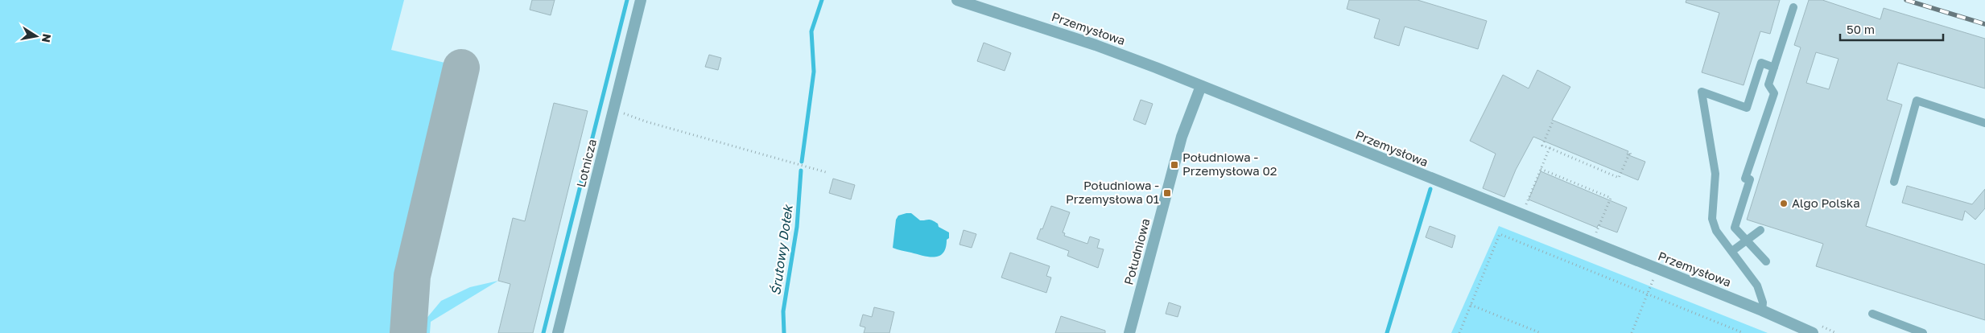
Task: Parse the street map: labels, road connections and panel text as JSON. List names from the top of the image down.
{
  "streets": {
    "street": ["Przemysłowa", "Lotnicza", "Południowa"]
  },
  "crossings": [
    ["Przemysłowa", "Południowa"]
  ],
  "water": ["Śrutowy Dołek"],
  "places": {
    "transit": ["Południowa - Przemysłowa 02", "Południowa - Przemysłowa 01"],
    "other": ["Algo Polska"]
  },
  "scale_bar": "50 m",
  "north": "right"
}
